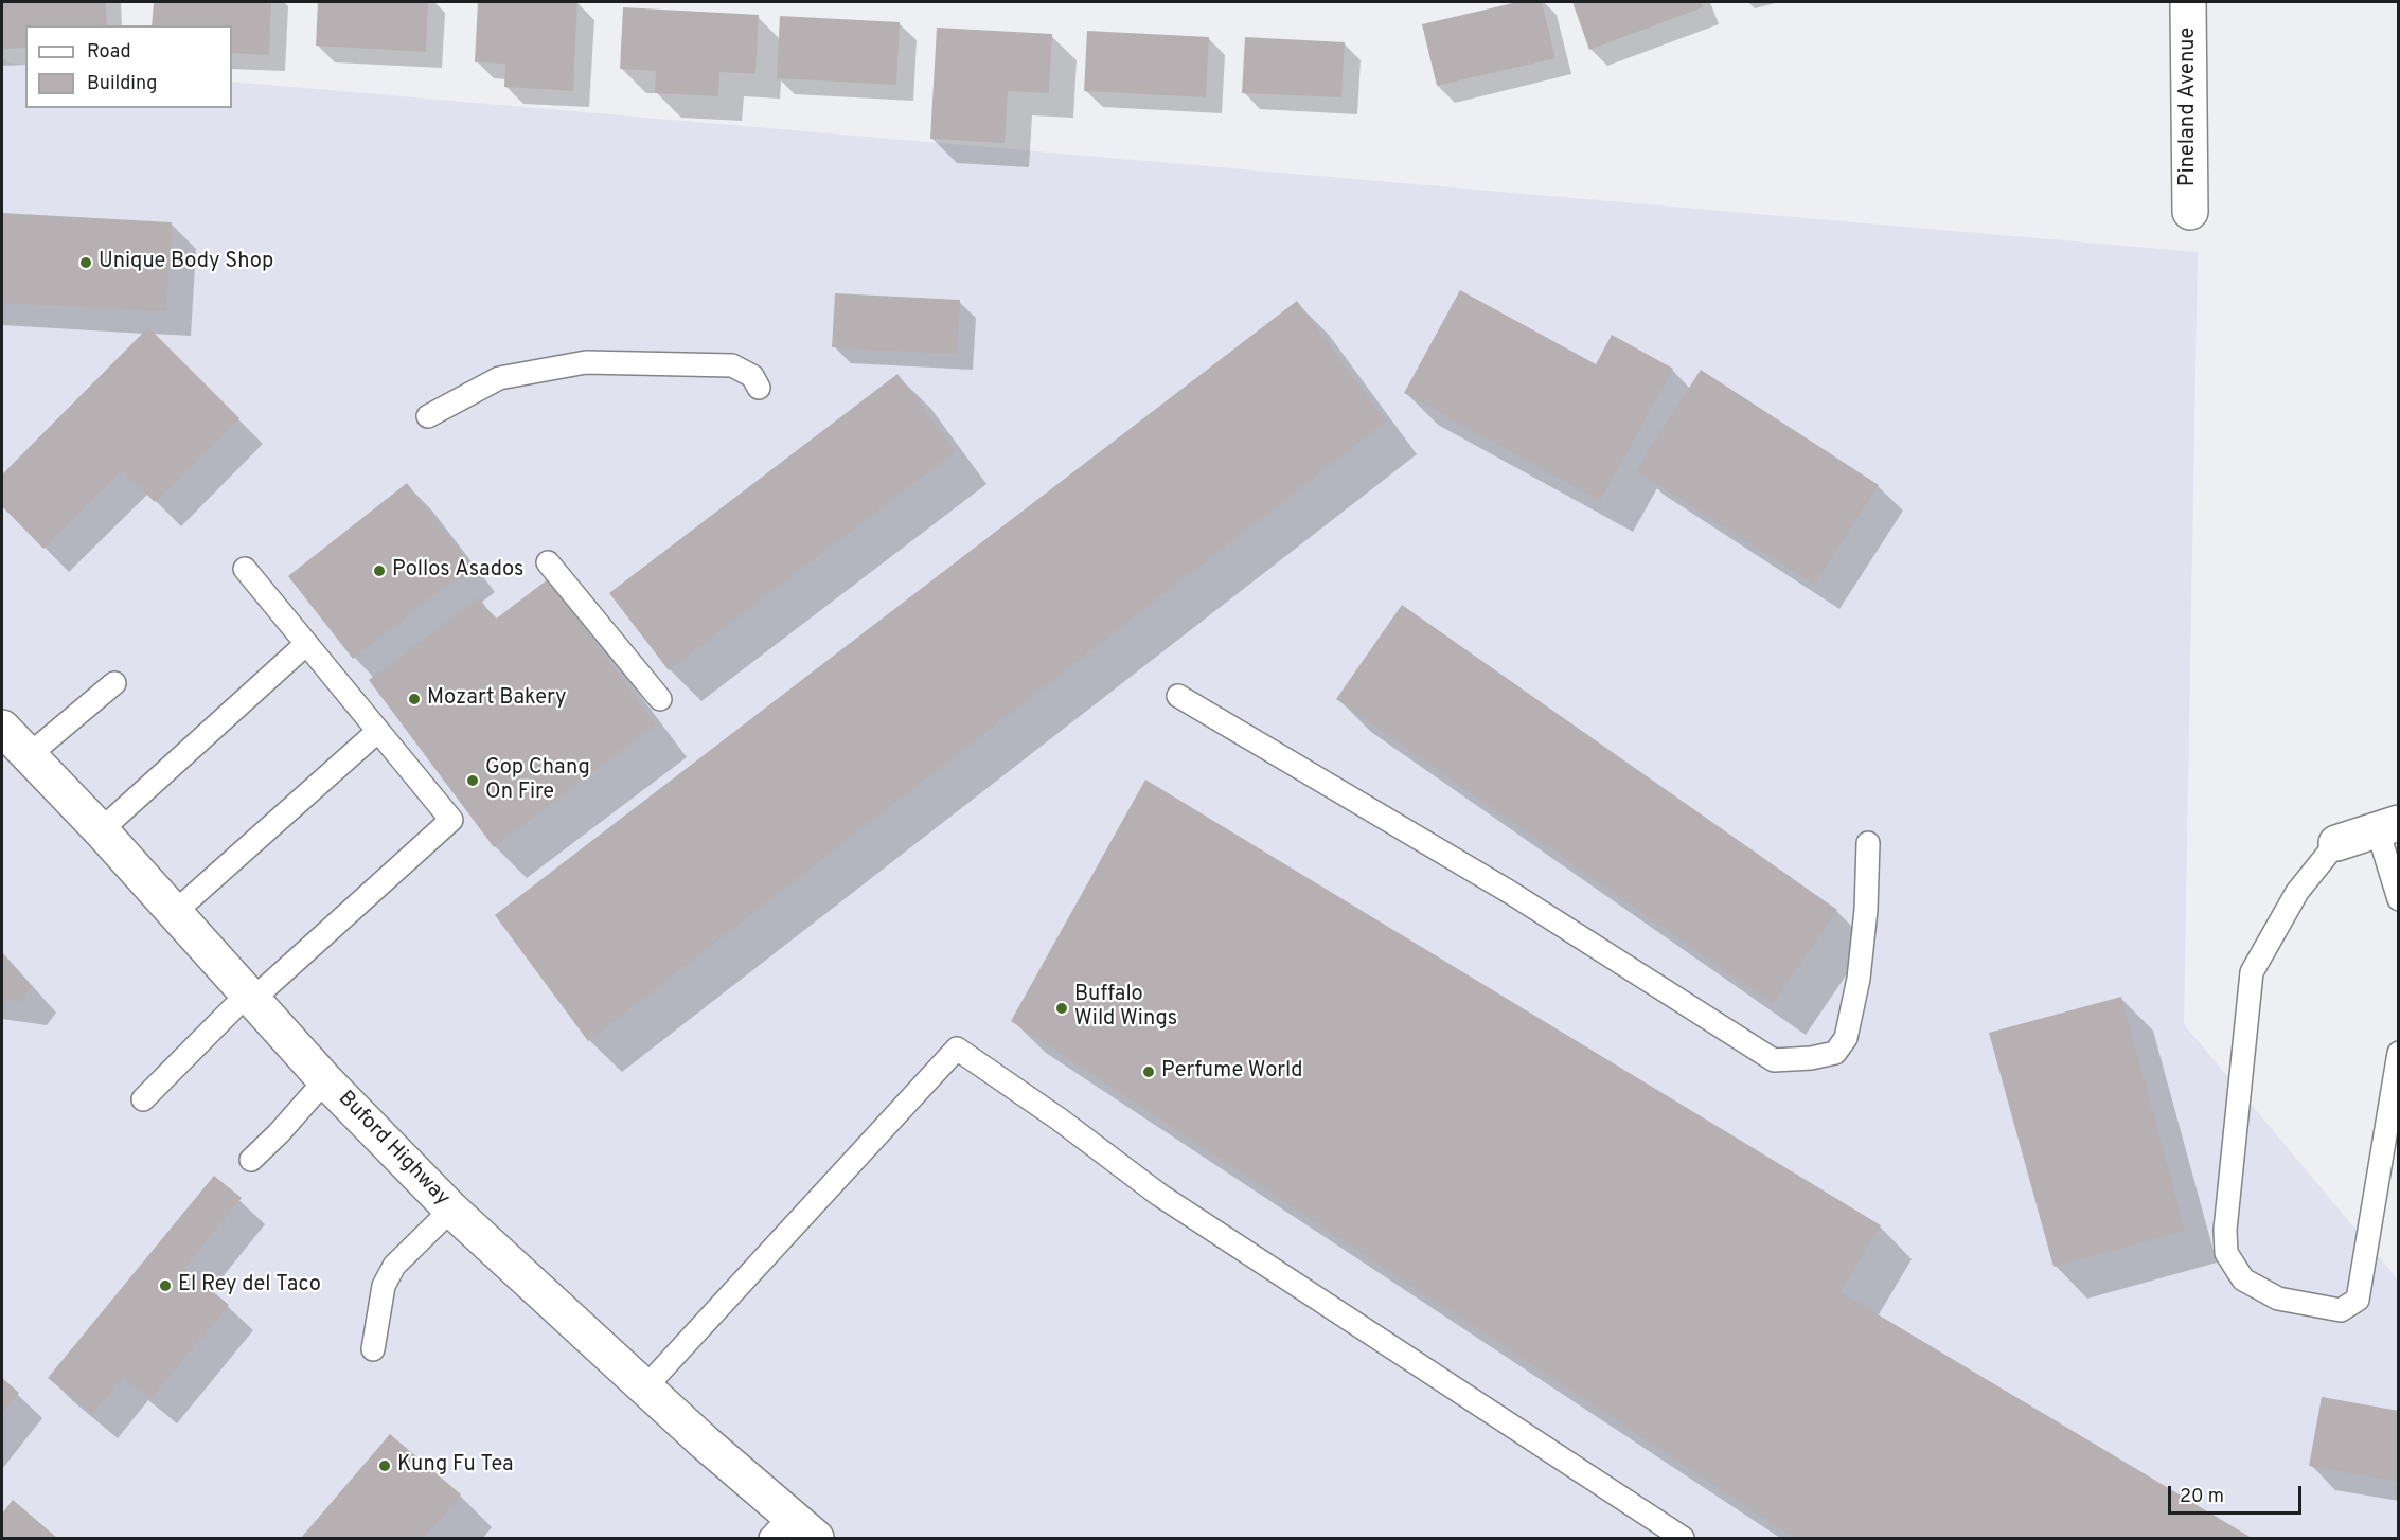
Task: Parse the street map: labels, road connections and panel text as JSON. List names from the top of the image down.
{
  "streets": {
    "main road": ["Pineland Avenue", "Buford Highway"]
  },
  "places": [
    "Unique Body Shop",
    "Pollos Asados",
    "Mozart Bakery",
    "Gop Chang On Fire",
    "Buffalo Wild Wings",
    "Perfume World",
    "El Rey del Taco",
    "Kung Fu Tea"
  ],
  "legend": ["Road", "Building"],
  "scale_bar": "20 m"
}
